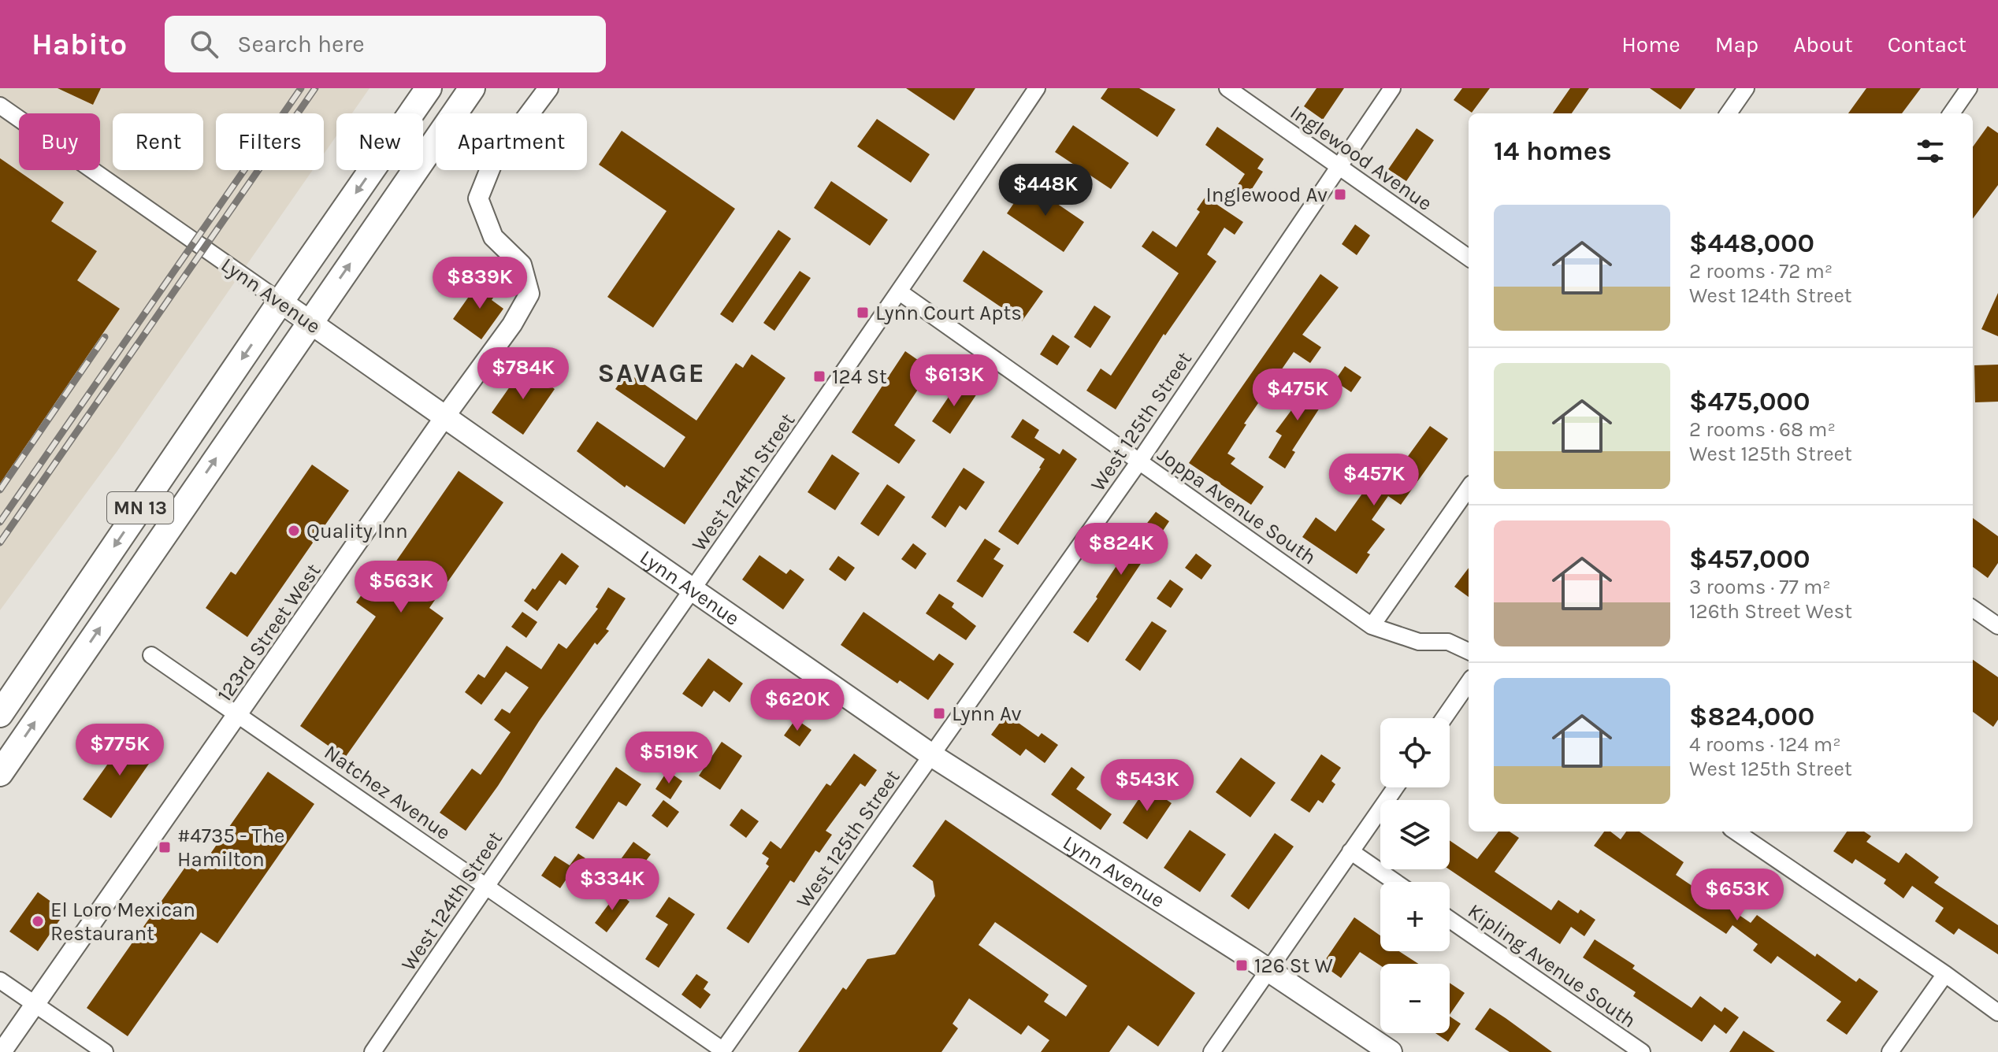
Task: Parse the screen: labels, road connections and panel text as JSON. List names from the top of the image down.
{
  "streets": {
    "highway": ["MN 13"],
    "main road": ["Lynn Avenue"],
    "street": [
      "Inglewood Avenue",
      "West 125th Street",
      "West 124th Street",
      "Joppa Avenue South",
      "123rd Street West",
      "Natchez Avenue",
      "Kipling Avenue South"
    ]
  },
  "crossings": [
    ["Inglewood Avenue", "West 125th Street"],
    ["Lynn Avenue", "West 125th Street"],
    ["Lynn Avenue", "West 124th Street"],
    ["Lynn Avenue", "MN 13"],
    ["Lynn Avenue", "123rd Street West"],
    ["West 125th Street", "Joppa Avenue South"],
    ["West 125th Street", "Natchez Avenue"],
    ["West 124th Street", "Joppa Avenue South"],
    ["West 124th Street", "Natchez Avenue"],
    ["123rd Street West", "Natchez Avenue"]
  ],
  "districts": ["SAVAGE"],
  "places": {
    "transit": [
      "Inglewood Av",
      "Lynn Court Apts",
      "124 St",
      "Lynn Av",
      "#4735 - The Hamilton",
      "126 St W"
    ],
    "other": ["Quality Inn", "El Loro Mexican Restaurant"]
  },
  "page": {
    "header": "Habito",
    "search": "Search here",
    "nav": [
      "Home",
      "Map",
      "About",
      "Contact"
    ],
    "chip": [
      "Buy",
      "Rent",
      "Filters",
      "New",
      "Apartment"
    ],
    "heading": "14 homes",
    "price": [
      "$448K",
      "$839K",
      "$784K",
      "$613K",
      "$475K",
      "$457K",
      "$824K",
      "$563K",
      "$620K",
      "$775K",
      "$519K",
      "$543K",
      "$334K",
      "$653K"
    ],
    "list": [
      {
        "name": "$448,000",
        "note": "2 rooms · 72 m² · West 124th Street"
      },
      {
        "name": "$475,000",
        "note": "2 rooms · 68 m² · West 125th Street"
      },
      {
        "name": "$457,000",
        "note": "3 rooms · 77 m² · 126th Street West"
      },
      {
        "name": "$824,000",
        "note": "4 rooms · 124 m² · West 125th Street"
      }
    ],
    "map_buttons": ["+", "−"]
  }
}
